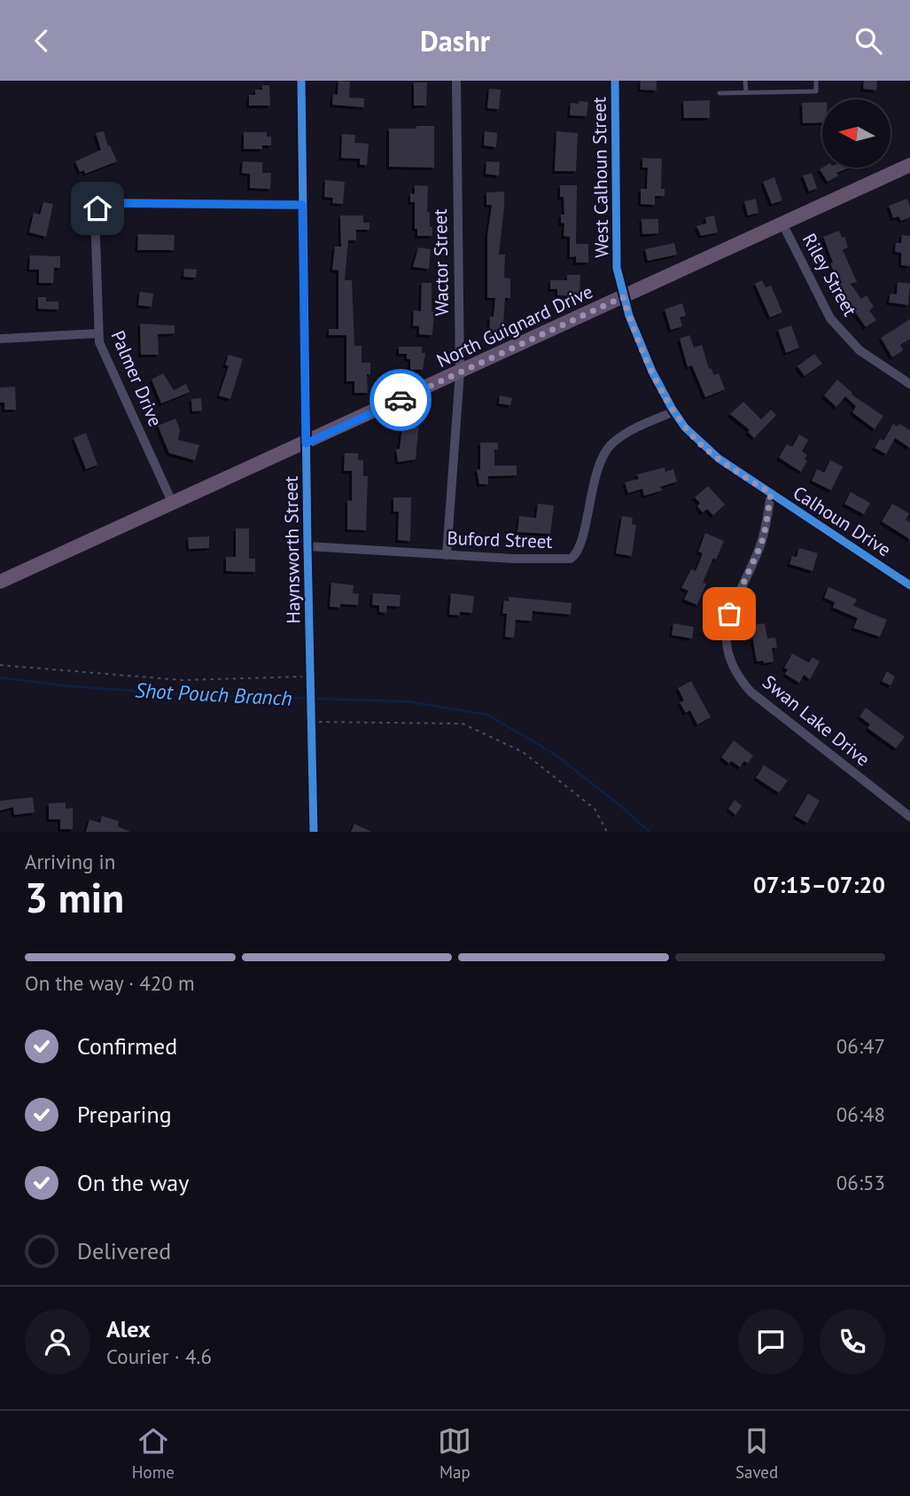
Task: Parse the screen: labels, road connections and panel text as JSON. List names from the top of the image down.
{
  "streets": {
    "highway": ["North Guignard Drive"],
    "street": [
      "West Calhoun Street",
      "Wactor Street",
      "Riley Street",
      "Palmer Drive",
      "Calhoun Drive",
      "Buford Street",
      "Haynsworth Street",
      "Swan Lake Drive"
    ]
  },
  "crossings": [
    ["West Calhoun Street", "North Guignard Drive"],
    ["West Calhoun Street", "Calhoun Drive"],
    ["West Calhoun Street", "Buford Street"],
    ["Wactor Street", "North Guignard Drive"],
    ["Wactor Street", "Buford Street"],
    ["Riley Street", "North Guignard Drive"],
    ["North Guignard Drive", "Palmer Drive"],
    ["North Guignard Drive", "Haynsworth Street"],
    ["Palmer Drive", "Haynsworth Street"],
    ["Calhoun Drive", "Buford Street"],
    ["Calhoun Drive", "Swan Lake Drive"],
    ["Buford Street", "Haynsworth Street"]
  ],
  "water": ["Shot Pouch Branch"],
  "north": "left",
  "page": {
    "header": "Dashr",
    "heading": ["3 min", "Arriving in", "07:15–07:20"],
    "panel": ["Alex", "Courier · 4.6"],
    "bar": "On the way · 420 m",
    "list": [
      ["Confirmed", "06:47"],
      ["Preparing", "06:48"],
      ["On the way", "06:53"],
      "Delivered"
    ],
    "tabs": ["Home", "Map", "Saved"]
  }
}
